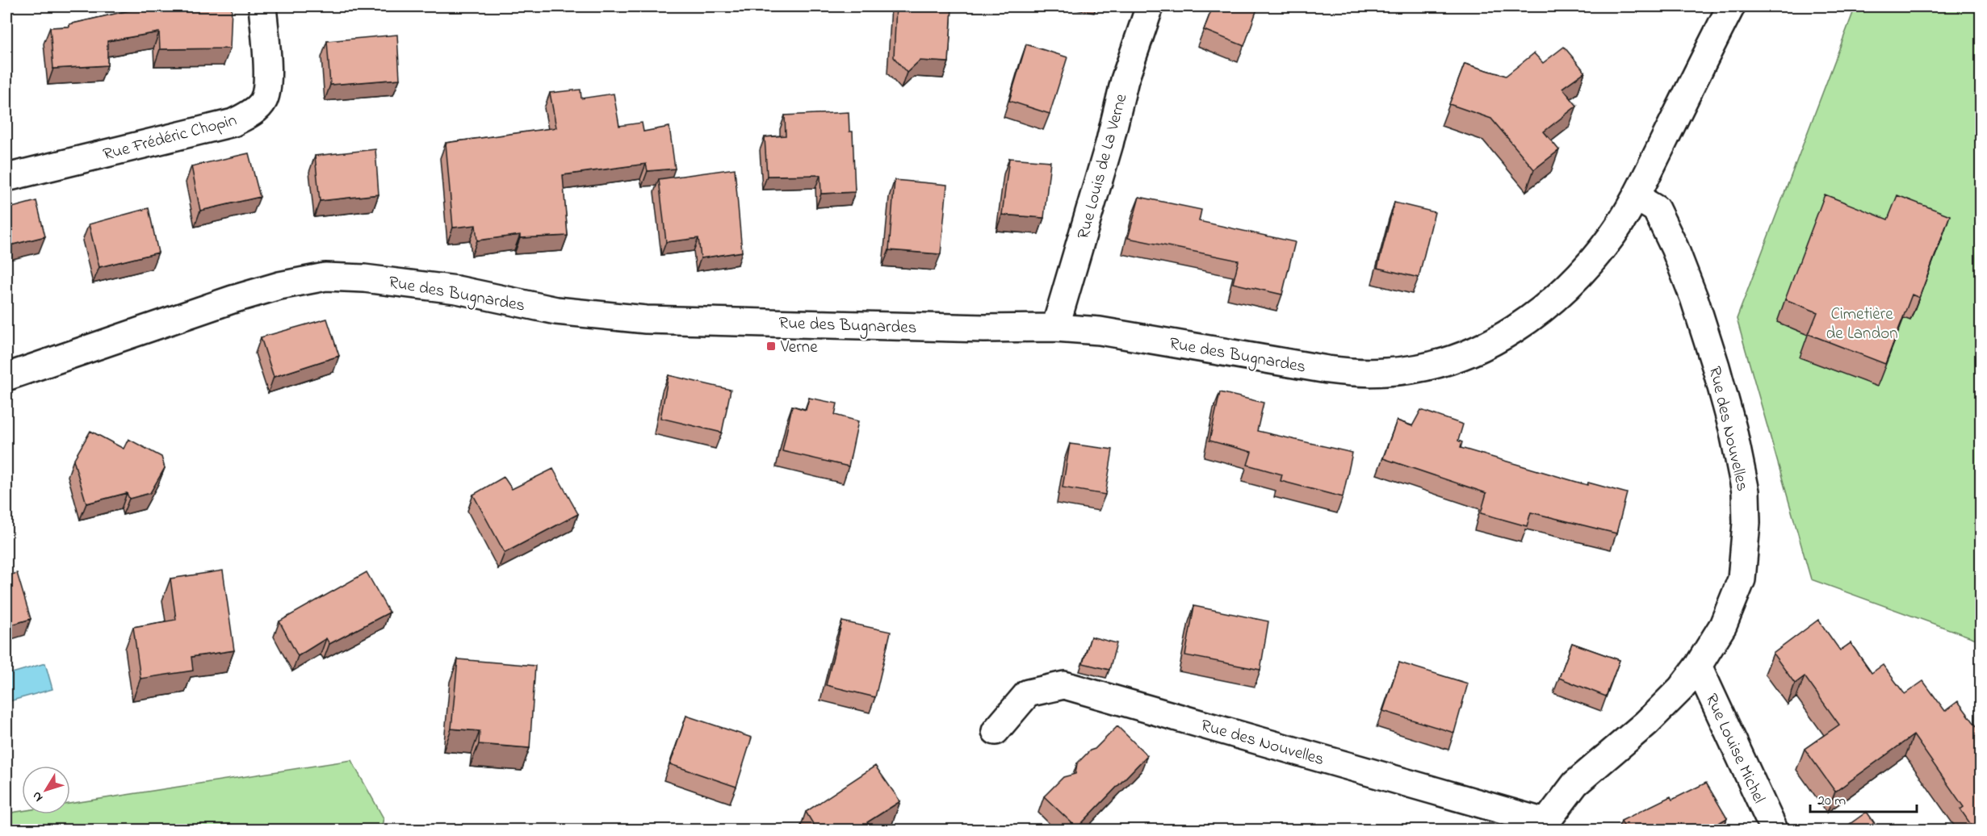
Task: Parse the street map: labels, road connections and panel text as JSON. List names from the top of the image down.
{
  "streets": {
    "street": [
      "Rue Frédéric Chopin",
      "Rue Louis de La Verne",
      "Rue des Bugnardes",
      "Rue des Nouvelles",
      "Rue Louise Michel"
    ]
  },
  "crossings": [
    ["Rue Louis de La Verne", "Rue des Bugnardes"],
    ["Rue des Bugnardes", "Rue des Nouvelles"],
    ["Rue des Nouvelles", "Rue Louise Michel"]
  ],
  "parks": ["Cimetière de Landon"],
  "places": {
    "transit": ["Verne"]
  },
  "scale_bar": "20 m",
  "north": "bottom left"
}
